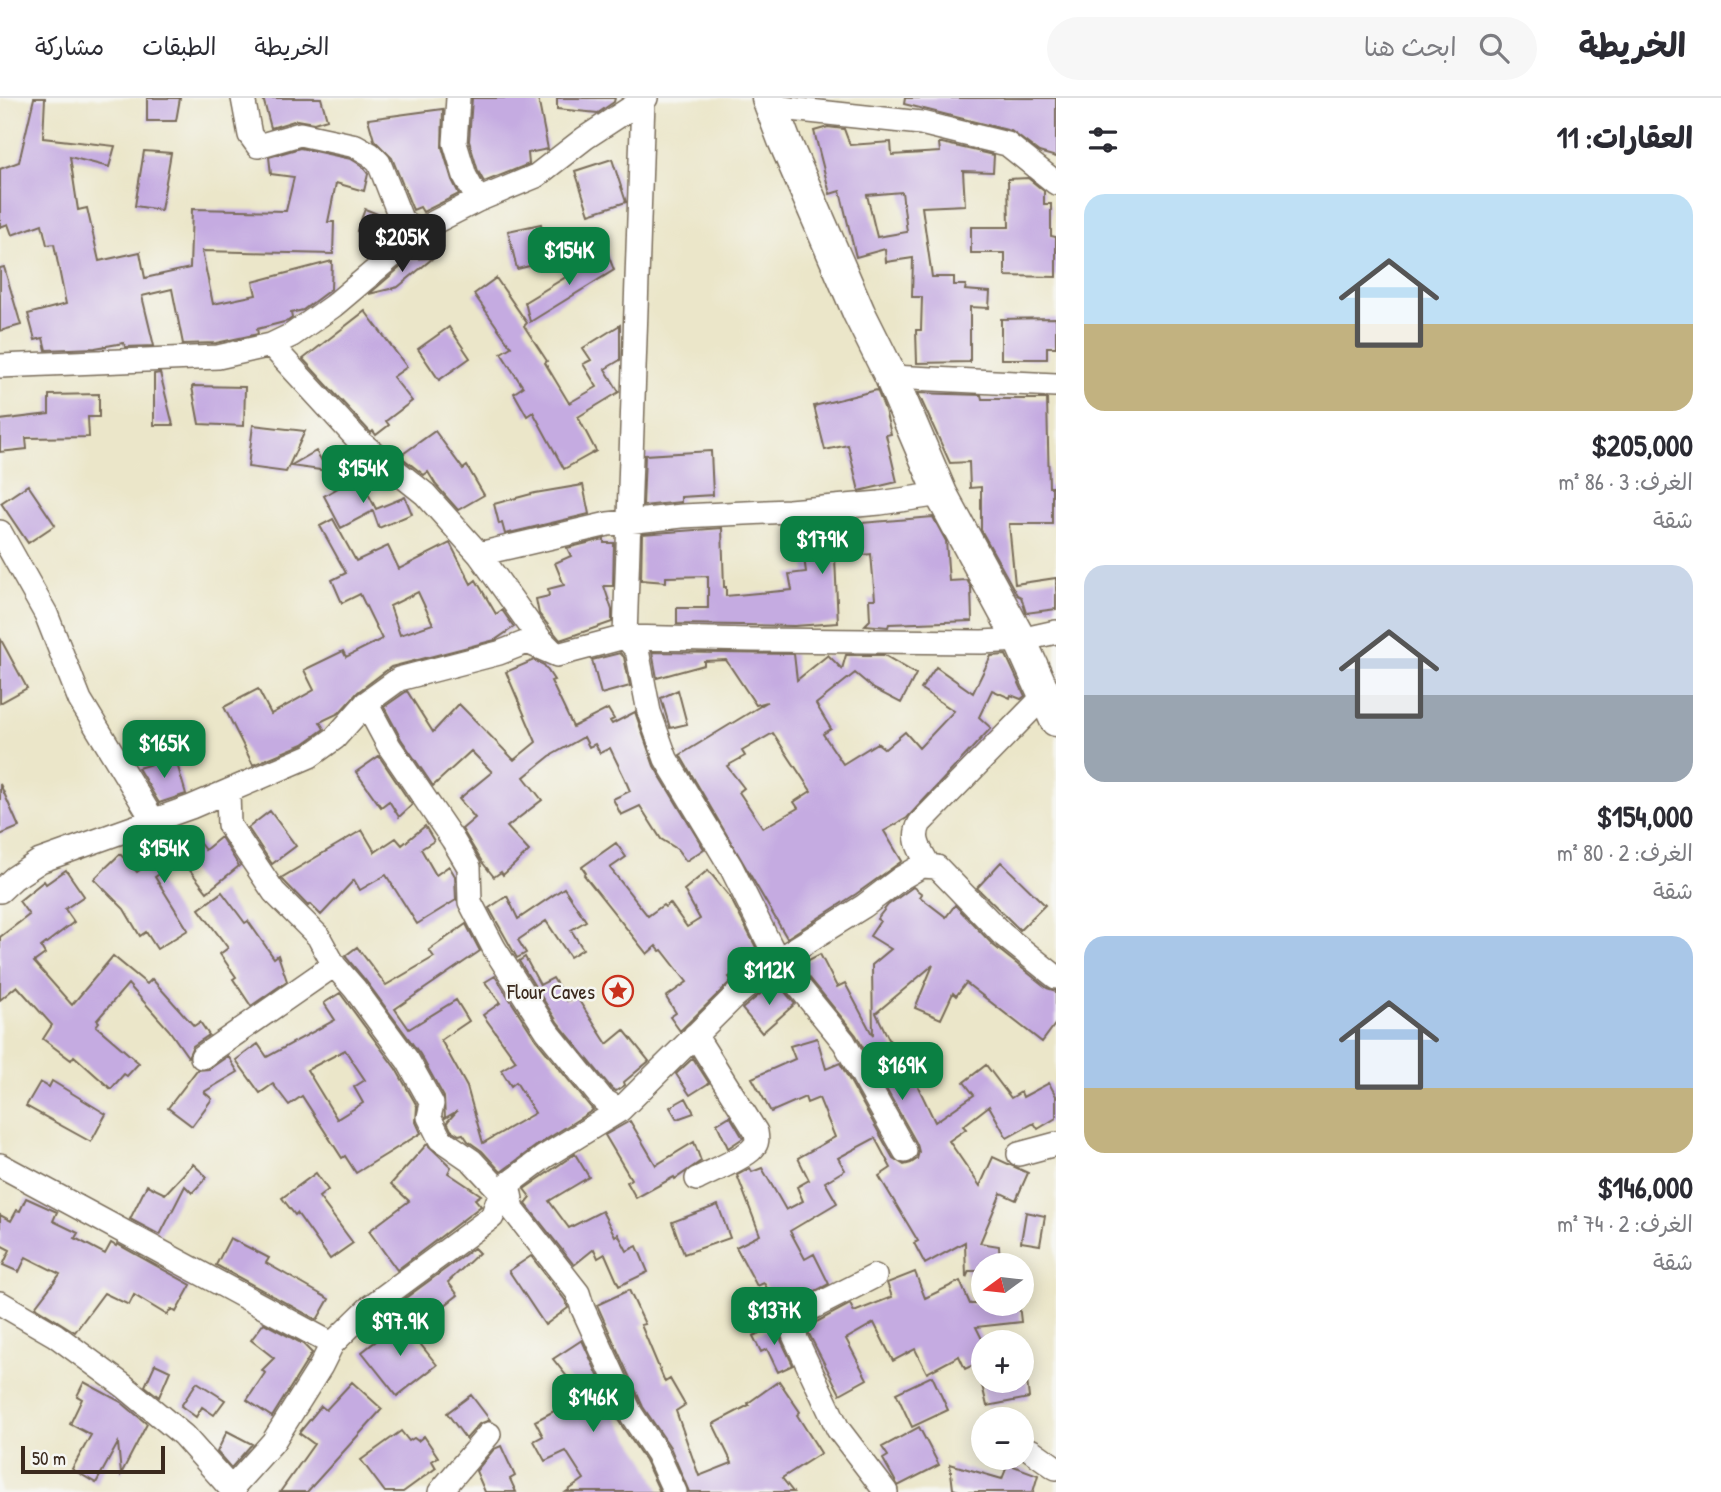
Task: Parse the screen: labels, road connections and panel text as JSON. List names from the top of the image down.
{
  "places": {
    "place": ["Flour Caves"]
  },
  "scale_bar": "50 m",
  "north": "left",
  "page": {
    "header": "الخريطة",
    "search": "ابحث هنا",
    "nav": ["الخريطة", "الطبقات", "مشاركة"],
    "heading": "العقارات: 11",
    "list": [
      {
        "name": "$205,000",
        "note": "الغرف: 3 · 86 m² · شقة"
      },
      {
        "name": "$154,000",
        "note": "الغرف: 2 · 80 m² · شقة"
      },
      {
        "name": "$146,000",
        "note": "الغرف: 2 · 74 m² · شقة"
      }
    ],
    "price": [
      "$205K",
      "$154K",
      "$154K",
      "$179K",
      "$165K",
      "$154K",
      "$112K",
      "$169K",
      "$137K",
      "$97.9K",
      "$146K"
    ],
    "map_buttons": ["+", "−"],
    "scale": "50 m"
  }
}
